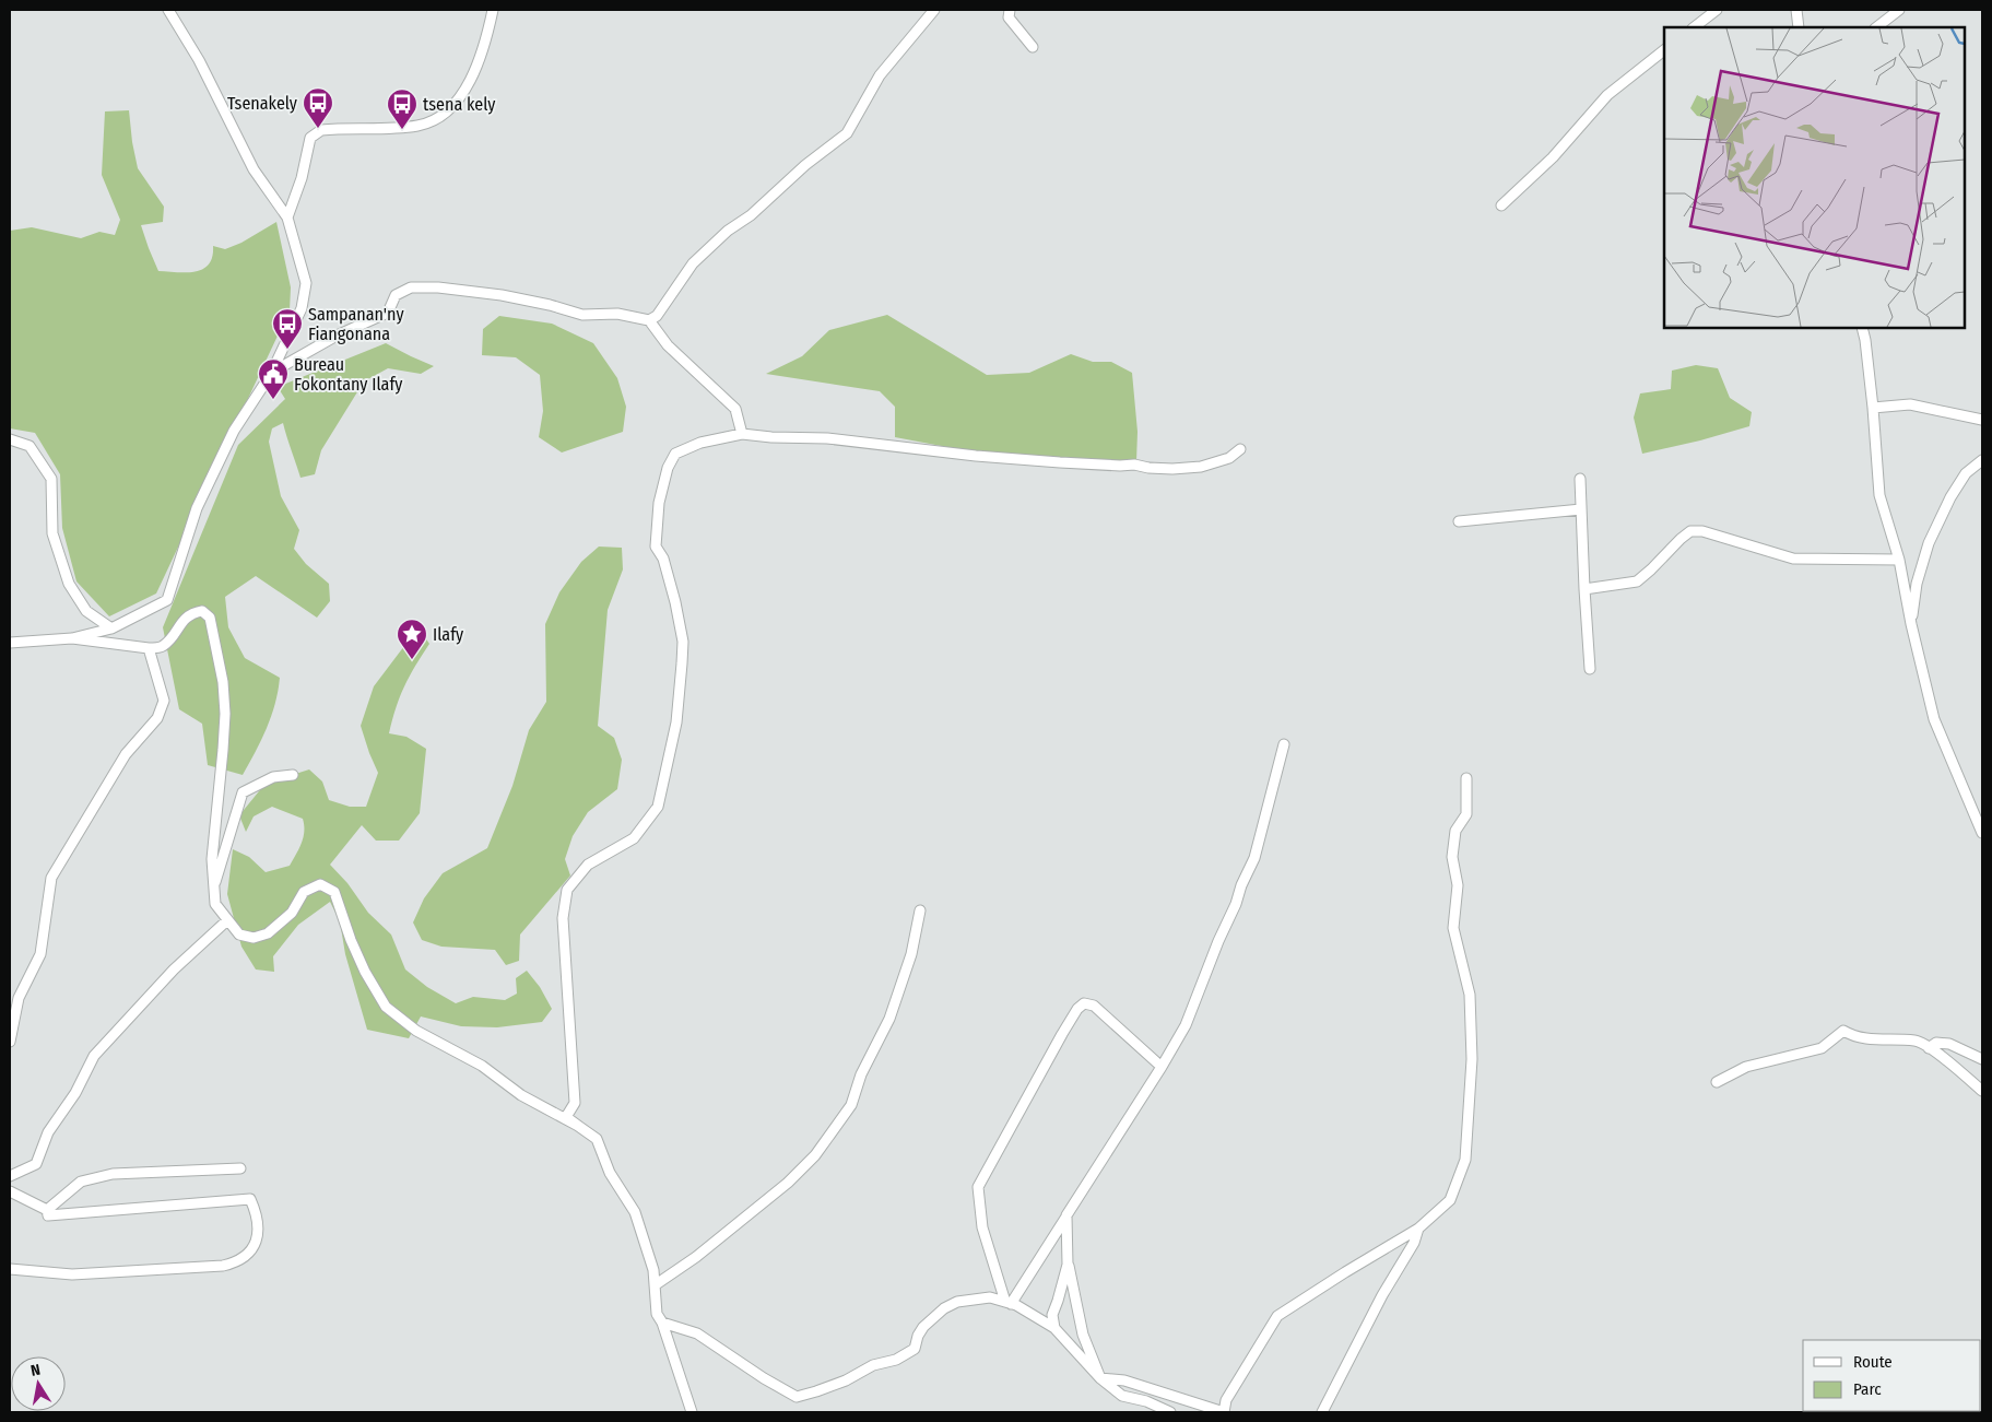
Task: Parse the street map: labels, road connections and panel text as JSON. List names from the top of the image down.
{
  "places": {
    "bus stop": ["Tsenakely", "tsena kely", "Sampanan'ny Fiangonana"],
    "public building": ["Bureau Fokontany Ilafy"],
    "place": ["Ilafy"]
  },
  "legend": ["Route", "Parc"],
  "north": "top"
}
